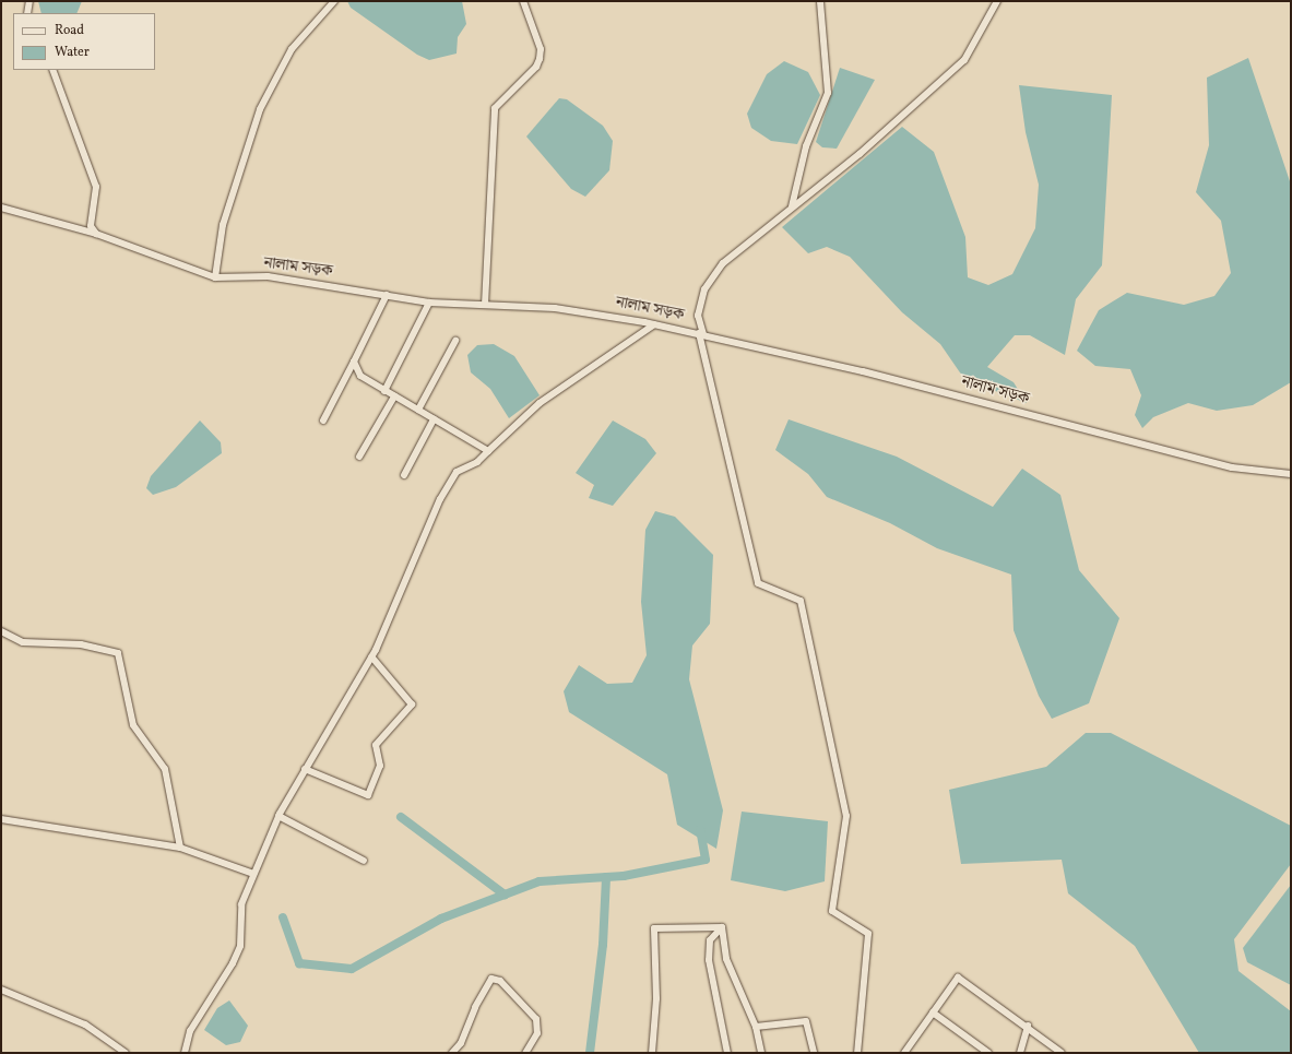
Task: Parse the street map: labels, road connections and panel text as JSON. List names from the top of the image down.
{
  "streets": {
    "street": ["নালাম সড়ক"]
  },
  "legend": ["Road", "Water"]
}
